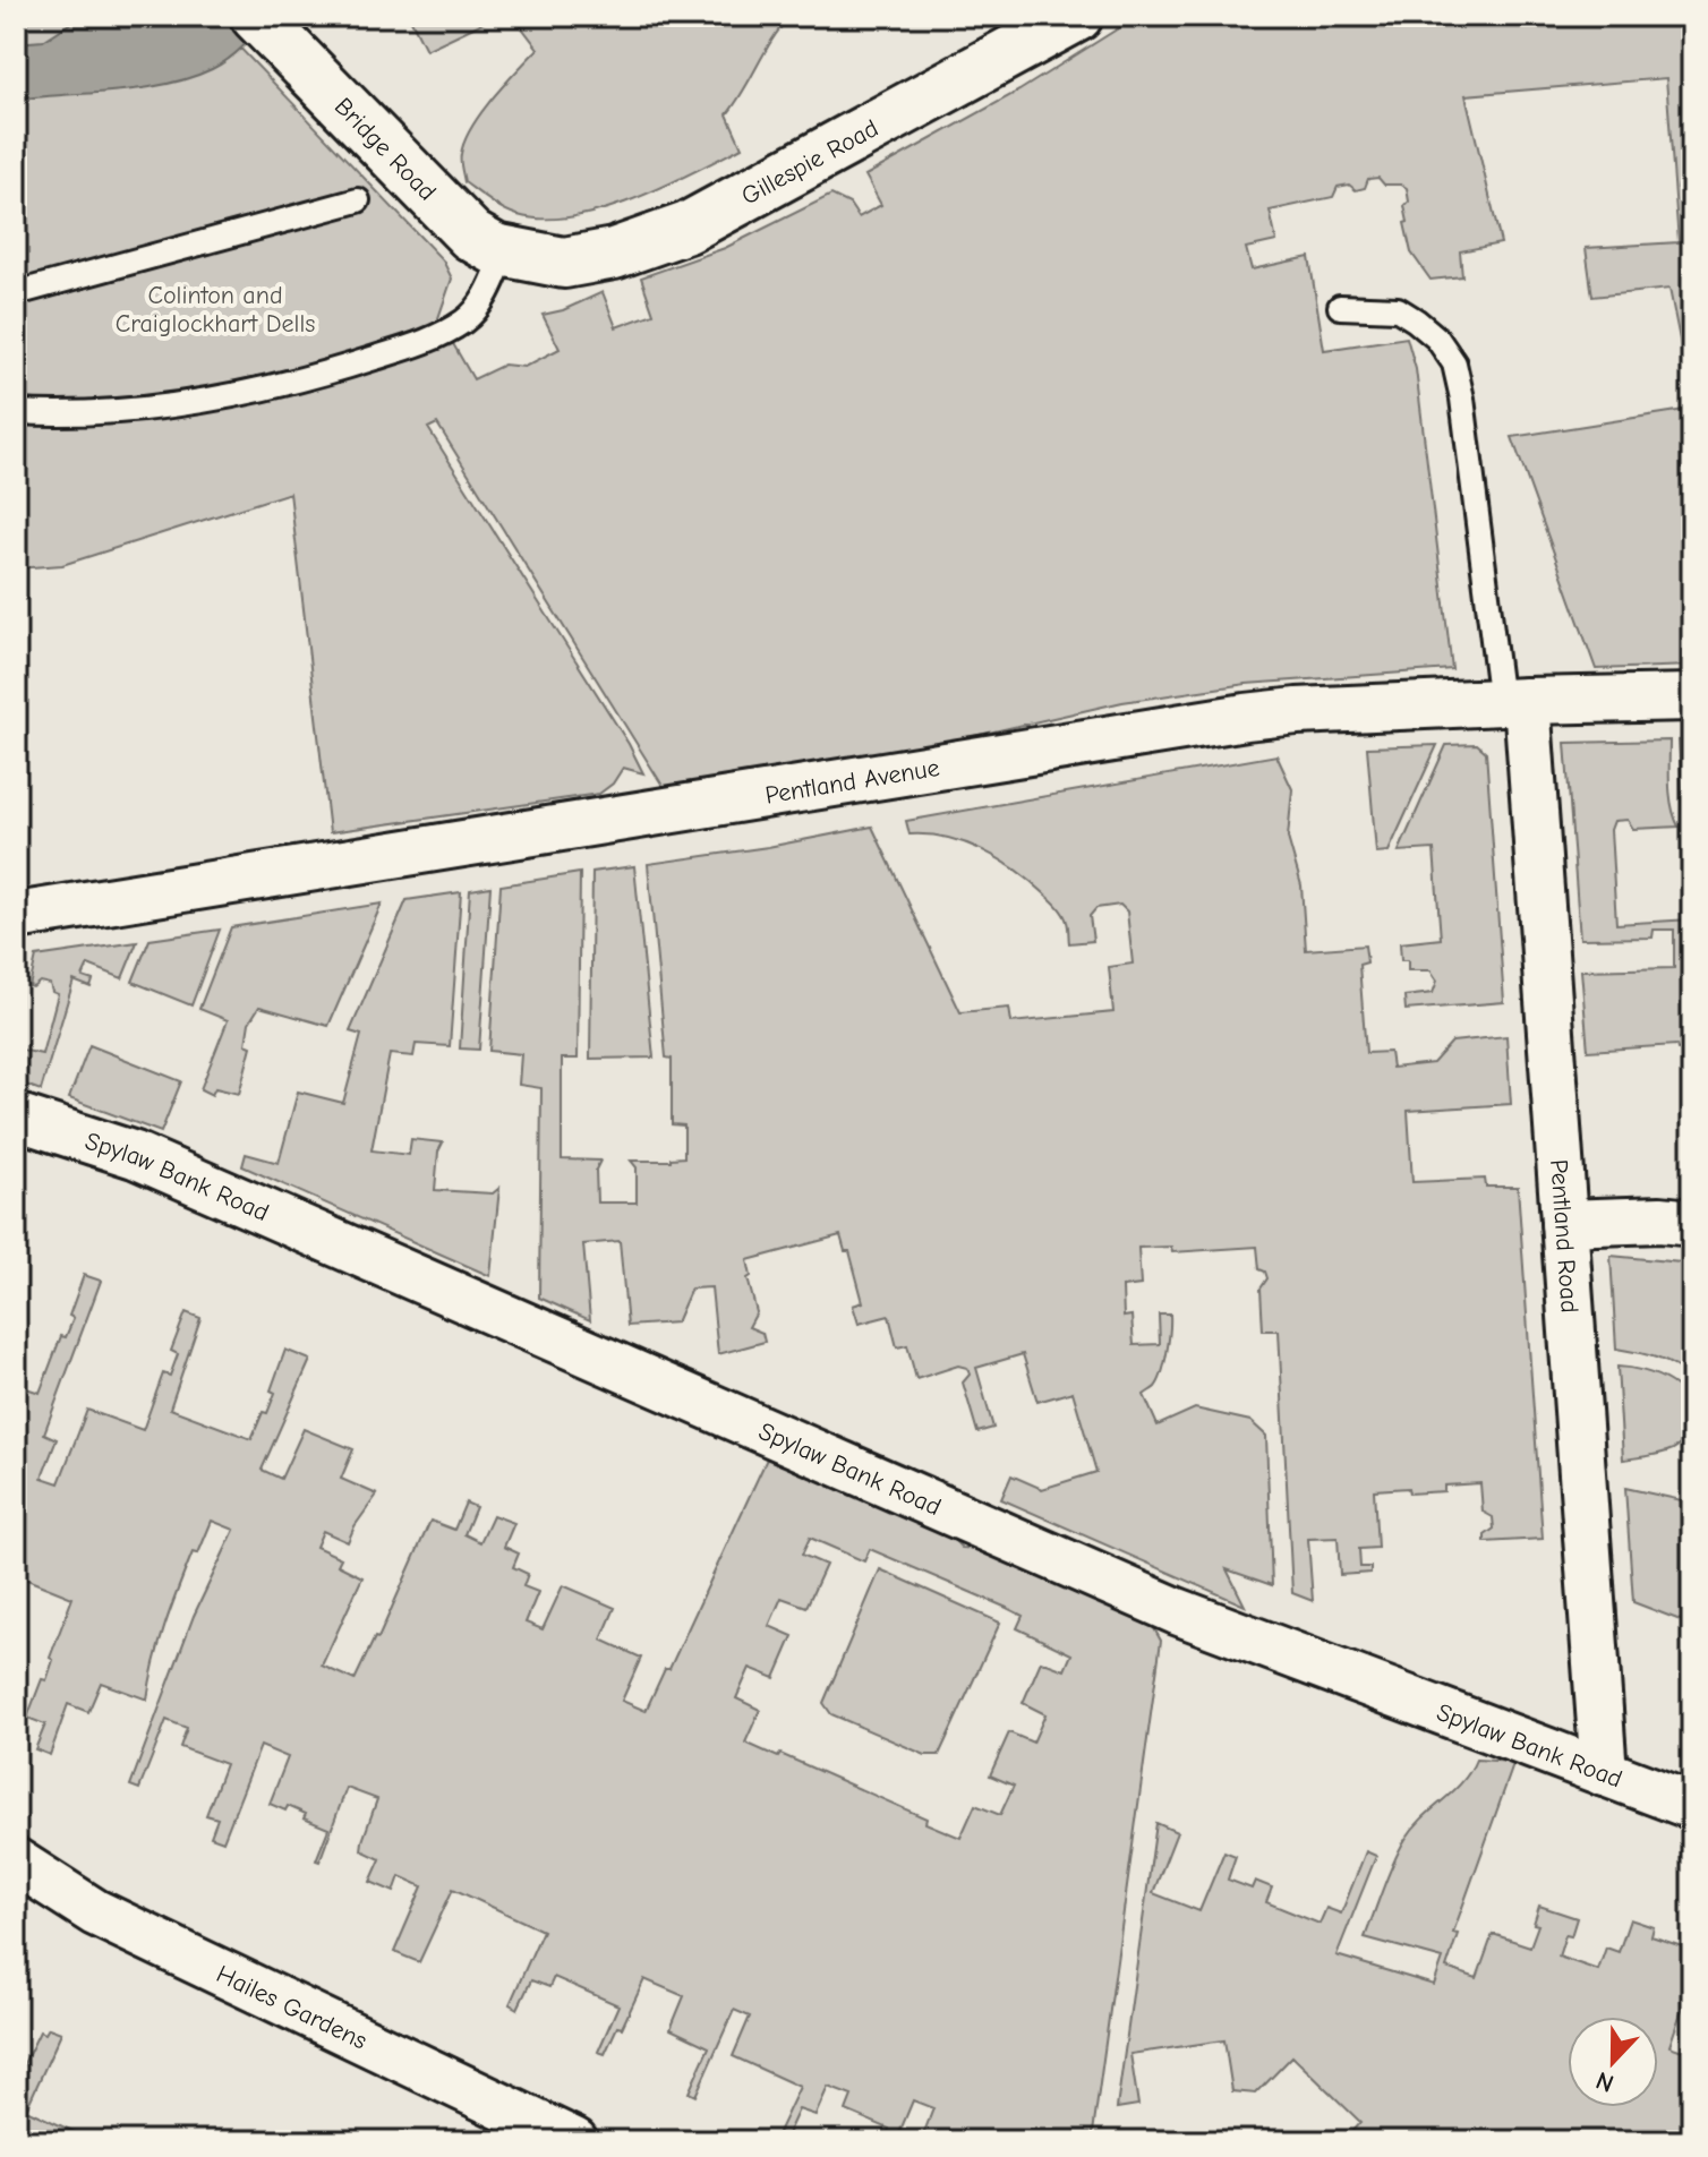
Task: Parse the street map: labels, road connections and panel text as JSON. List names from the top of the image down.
{
  "streets": {
    "main road": ["Bridge Road", "Gillespie Road"],
    "street": [
      "Pentland Avenue",
      "Spylaw Bank Road",
      "Pentland Road",
      "Hailes Gardens"
    ]
  },
  "crossings": [
    ["Bridge Road", "Gillespie Road"],
    ["Pentland Avenue", "Pentland Road"],
    ["Spylaw Bank Road", "Pentland Road"]
  ],
  "parks": ["Colinton and Craiglockhart Dells"],
  "north": "bottom"
}
